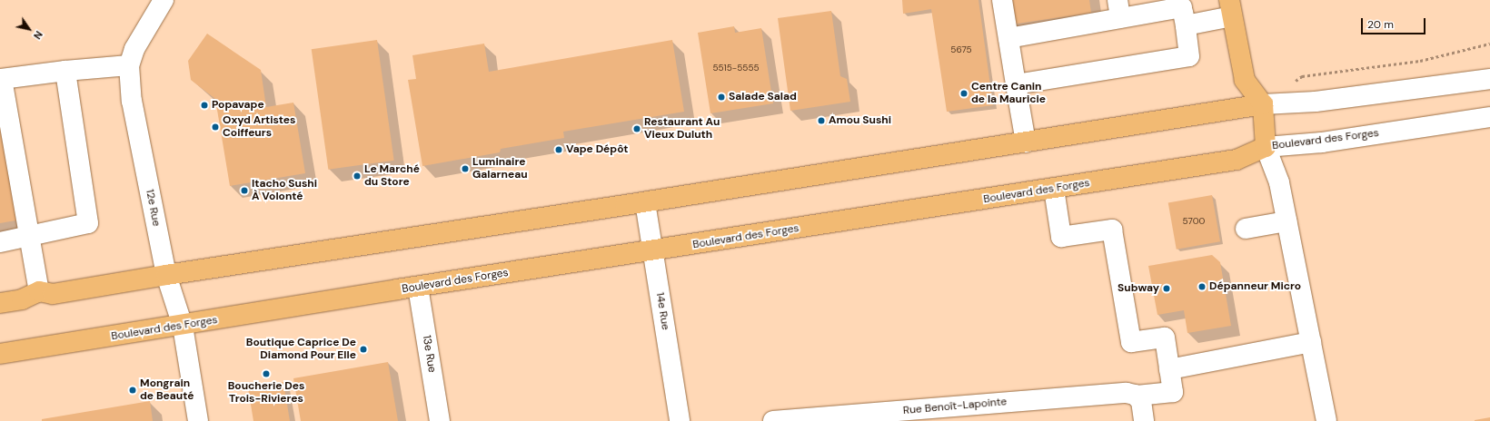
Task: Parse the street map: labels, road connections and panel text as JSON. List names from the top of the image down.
{
  "streets": {
    "main road": ["Boulevard des Forges"],
    "street": [
      "12e Rue",
      "14e Rue",
      "13e Rue",
      "Rue Benoît-Lapointe"
    ]
  },
  "crossings": [
    ["Boulevard des Forges", "12e Rue"],
    ["Boulevard des Forges", "14e Rue"],
    ["Boulevard des Forges", "13e Rue"]
  ],
  "places": [
    "Centre Canin de la Mauricie",
    "Salade Salad",
    "Popavape",
    "Amou Sushi",
    "Oxyd Artistes Coiffeurs",
    "Restaurant Au Vieux Duluth",
    "Vape Dépôt",
    "Luminaire Galarneau",
    "Le Marché du Store",
    "Itacho Sushi À Volonté",
    "Dépanneur Micro",
    "Subway",
    "Boutique Caprice De Diamond Pour Elle",
    "Boucherie Des Trois-Rivieres",
    "Mongrain de Beauté"
  ],
  "house_numbers": ["5675", "5515-5555", "5700"],
  "scale_bar": "20 m",
  "north": "bottom right"
}
